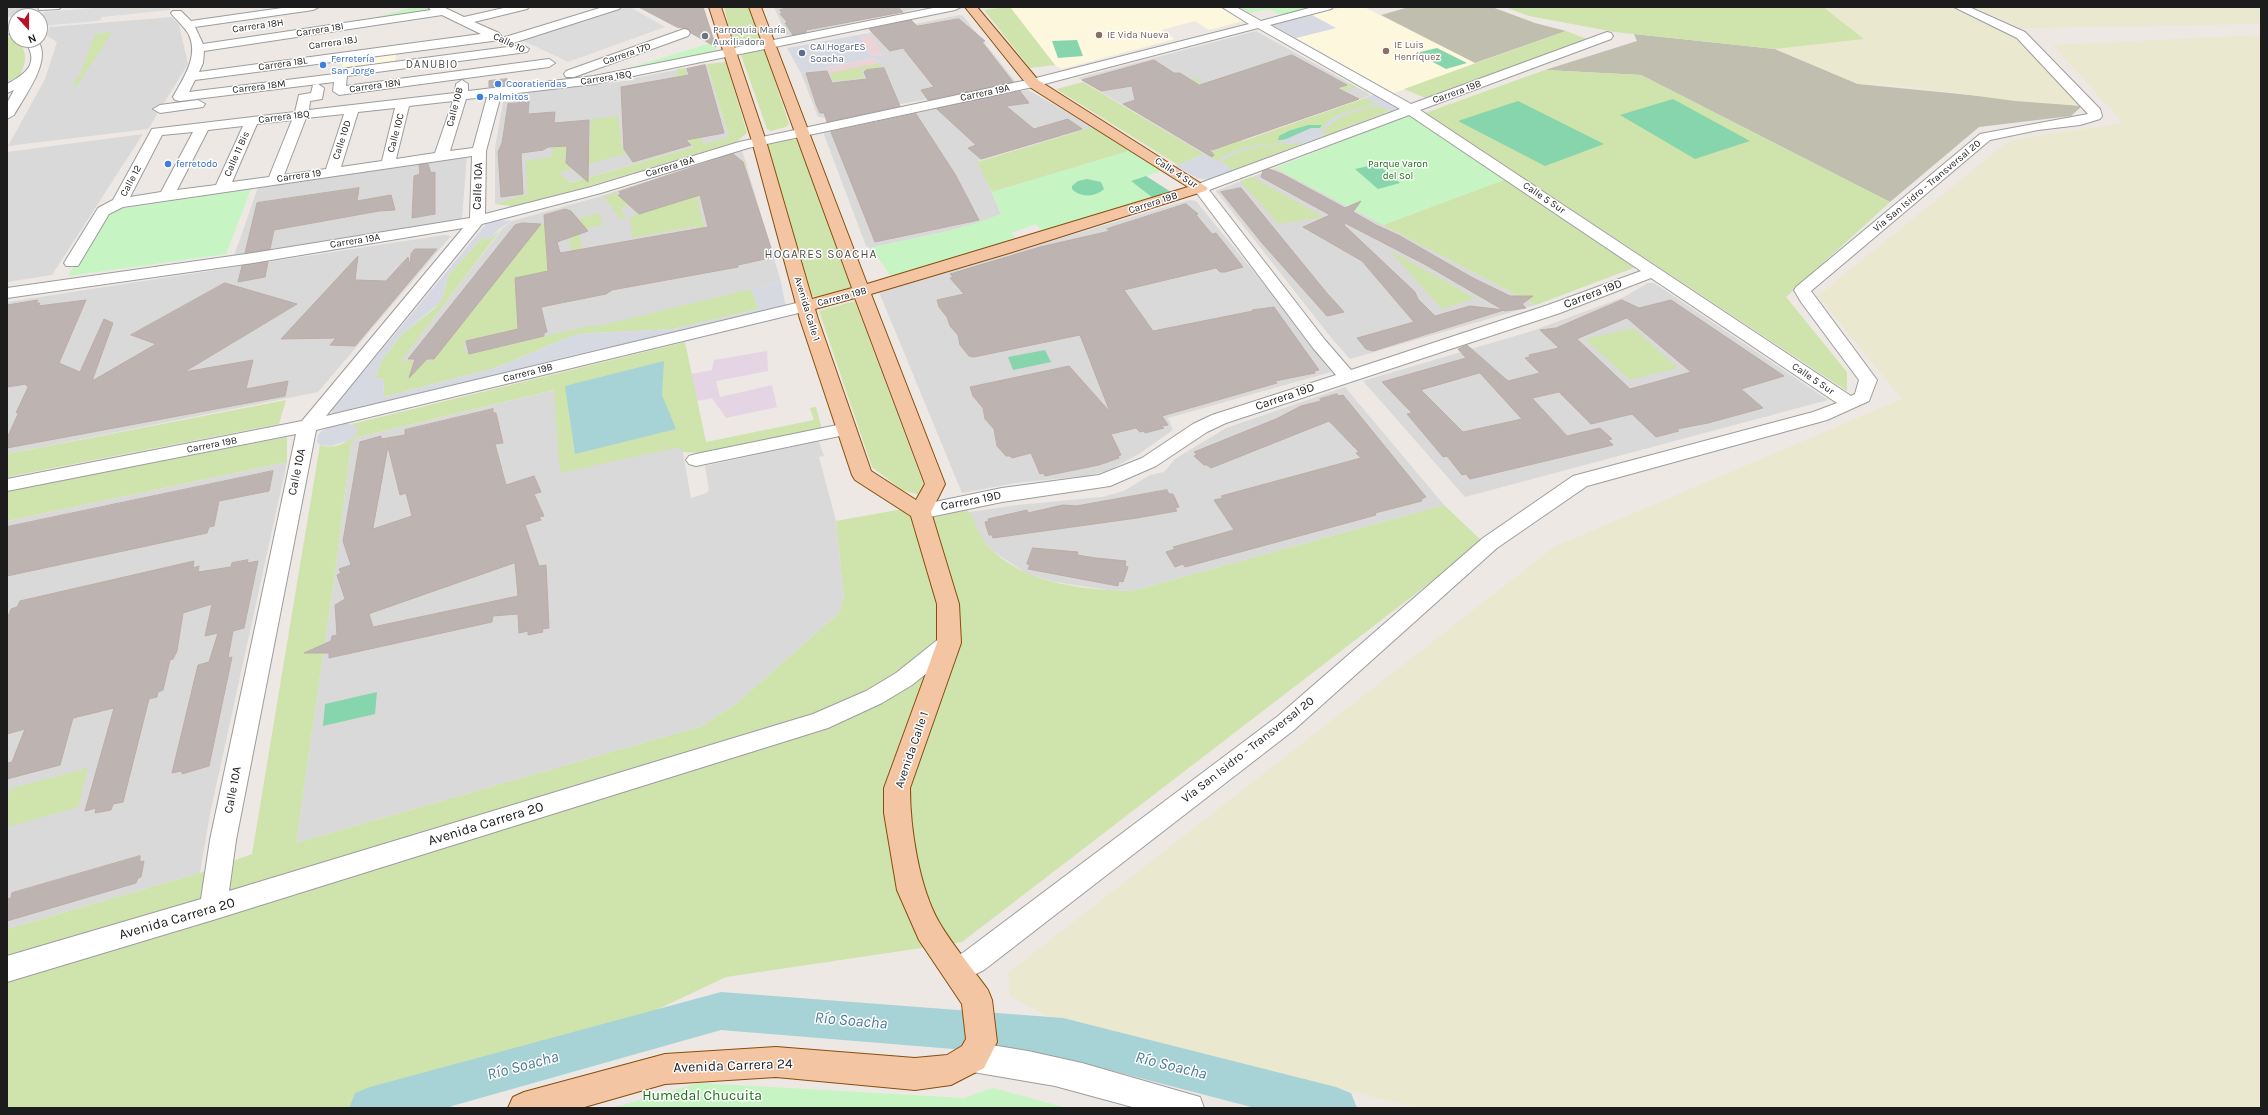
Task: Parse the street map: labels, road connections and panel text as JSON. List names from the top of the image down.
{
  "streets": {
    "main road": [
      "Carrera 19B",
      "Calle 4 Sur",
      "Avenida Calle 1",
      "Avenida Carrera 24"
    ],
    "street": [
      "Carrera 18H",
      "Carrera 18I",
      "Calle 10",
      "Carrera 17D",
      "Carrera 18L",
      "Carrera 18Q",
      "Carrera 18N",
      "Carrera 18M",
      "Carrera 19A",
      "Calle 10B",
      "Calle 10C",
      "Calle 10D",
      "Calle 11 Bis",
      "Carrera 19",
      "Calle 12",
      "Calle 10A",
      "Vía San Isidro - Transversal 20",
      "Calle 5 Sur",
      "Carrera 19D",
      "Avenida Carrera 20"
    ]
  },
  "crossings": [
    ["Carrera 18I", "Calle 10"],
    ["Calle 10", "Carrera 17D"],
    ["Calle 10", "Carrera 18L"],
    ["Calle 10", "Carrera 18Q"],
    ["Calle 10", "Carrera 18N"],
    ["Calle 10", "Carrera 18M"],
    ["Carrera 18L", "Carrera 18M"],
    ["Carrera 18Q", "Calle 10B"],
    ["Carrera 18Q", "Calle 10C"],
    ["Carrera 18Q", "Calle 10D"],
    ["Carrera 18Q", "Calle 11 Bis"],
    ["Carrera 18Q", "Calle 12"],
    ["Carrera 18Q", "Calle 10A"],
    ["Carrera 18Q", "Avenida Calle 1"],
    ["Carrera 18N", "Carrera 18M"],
    ["Carrera 18N", "Calle 10B"],
    ["Carrera 18M", "Calle 10B"],
    ["Carrera 19B", "Calle 4 Sur"],
    ["Carrera 19B", "Calle 10A"],
    ["Carrera 19B", "Calle 5 Sur"],
    ["Carrera 19B", "Avenida Calle 1"],
    ["Carrera 19A", "Calle 4 Sur"],
    ["Carrera 19A", "Calle 10A"],
    ["Carrera 19A", "Calle 5 Sur"],
    ["Carrera 19A", "Avenida Calle 1"],
    ["Calle 10B", "Carrera 19"],
    ["Calle 10C", "Carrera 19"],
    ["Calle 10D", "Carrera 19"],
    ["Calle 11 Bis", "Carrera 19"],
    ["Calle 4 Sur", "Carrera 19D"],
    ["Carrera 19", "Calle 12"],
    ["Carrera 19", "Calle 10A"],
    ["Calle 10A", "Avenida Carrera 20"],
    ["Vía San Isidro - Transversal 20", "Calle 5 Sur"],
    ["Vía San Isidro - Transversal 20", "Avenida Calle 1"],
    ["Calle 5 Sur", "Carrera 19D"],
    ["Carrera 19D", "Avenida Calle 1"],
    ["Avenida Calle 1", "Avenida Carrera 20"],
    ["Avenida Calle 1", "Avenida Carrera 24"]
  ],
  "districts": ["DANUBIO", "HOGARES SOACHA"],
  "water": ["Río Soacha"],
  "parks": ["Parque Varon del Sol", "Humedal Chucuita"],
  "places": [
    "IE Vida Nueva",
    "Parroquia María Auxiliadora",
    "IE Luis Henríquez",
    "CAI HogarES Soacha",
    "Ferretería San Jorge",
    "Cooratiendas",
    "Palmitos",
    "ferretodo"
  ],
  "north": "bottom"
}
